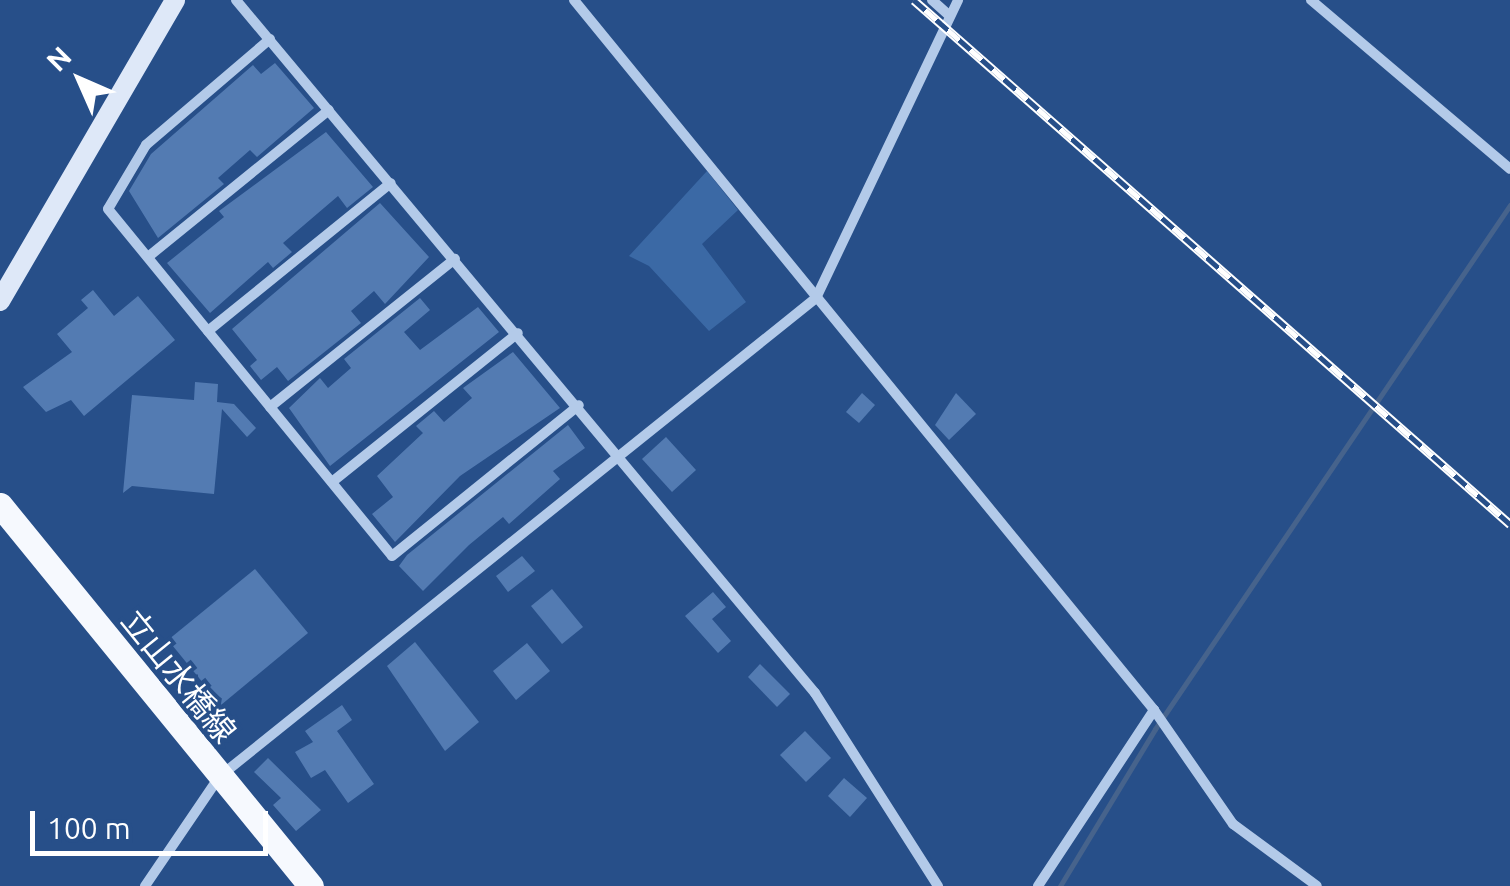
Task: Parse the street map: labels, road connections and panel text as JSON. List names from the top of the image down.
{
  "streets": {
    "main road": ["立山水橋線"]
  },
  "scale_bar": "100 m",
  "north": "top left"
}
